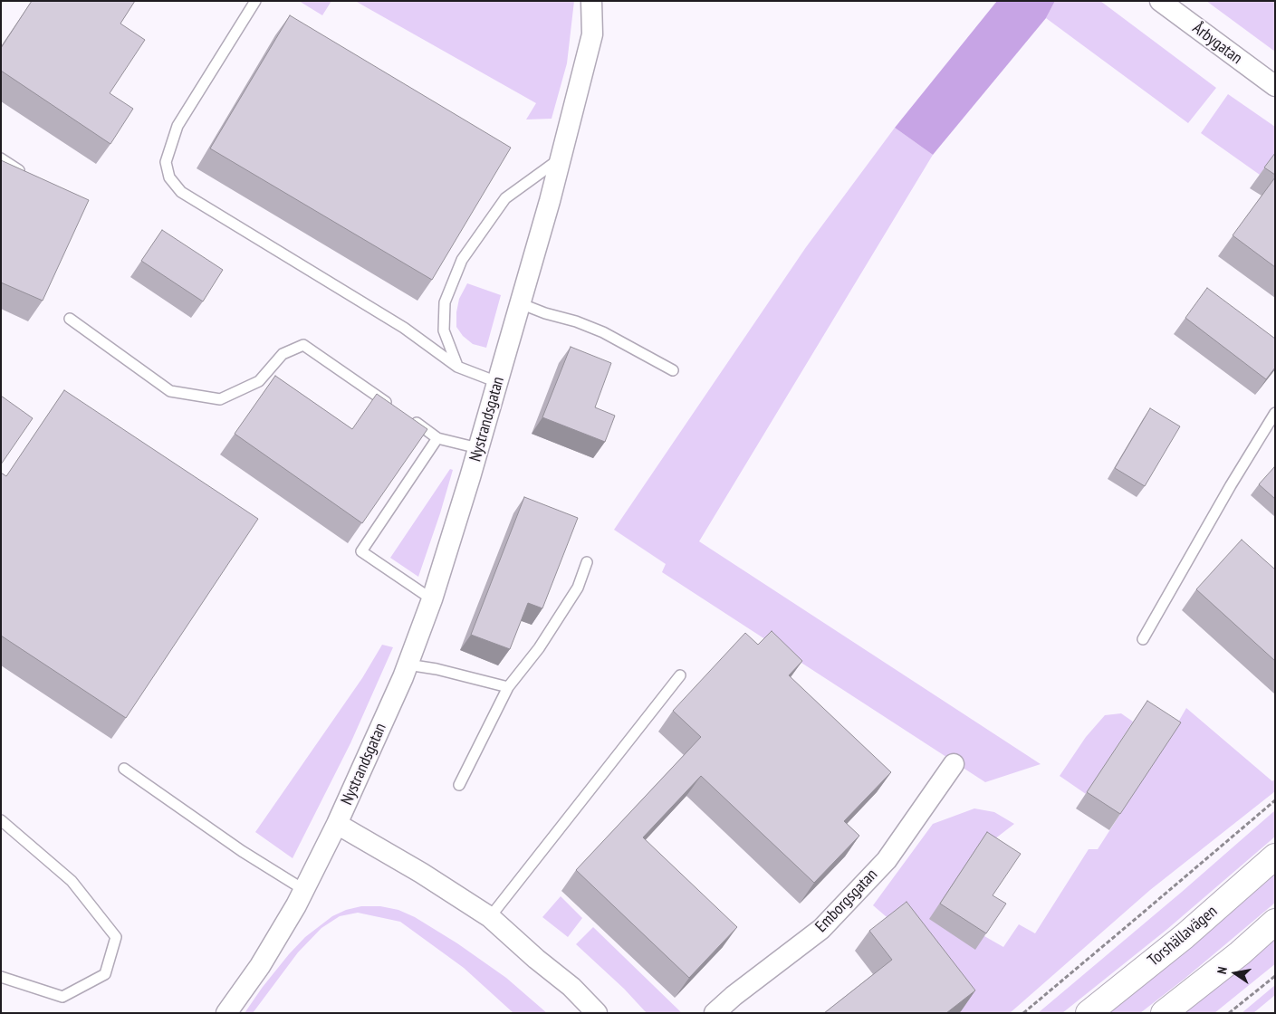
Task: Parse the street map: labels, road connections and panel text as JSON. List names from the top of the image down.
{
  "streets": {
    "main road": ["Torshällavägen"],
    "street": ["Årbygatan", "Nystrandsgatan", "Emborgsgatan"]
  },
  "north": "left"
}
